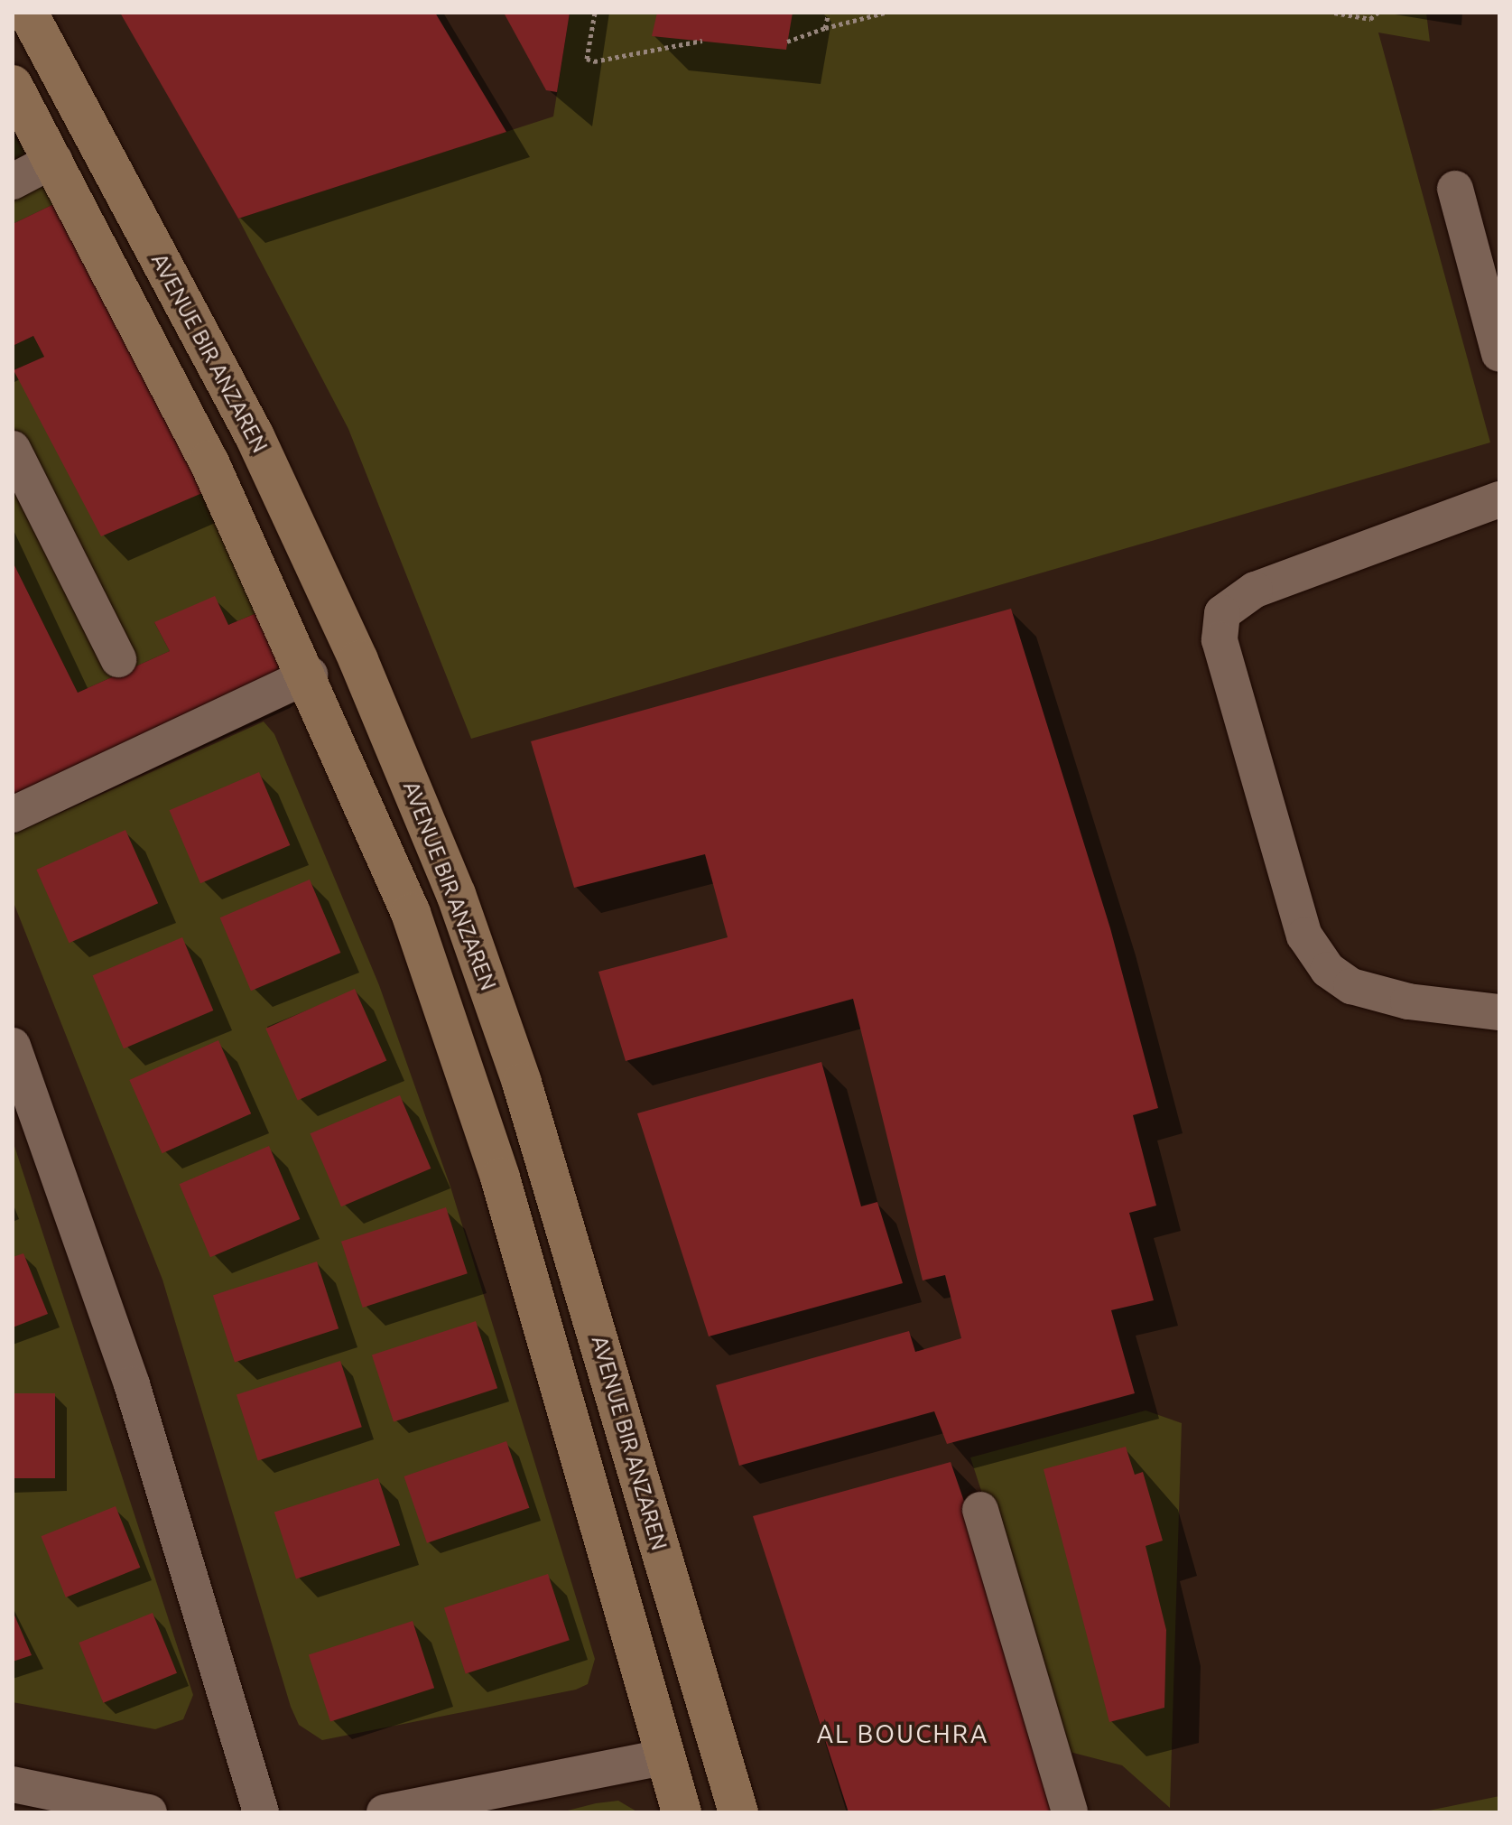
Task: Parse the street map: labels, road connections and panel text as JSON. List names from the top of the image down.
{
  "streets": {
    "main road": ["AVENUE BIR ANZAREN"]
  },
  "districts": ["AL BOUCHRA"]
}
